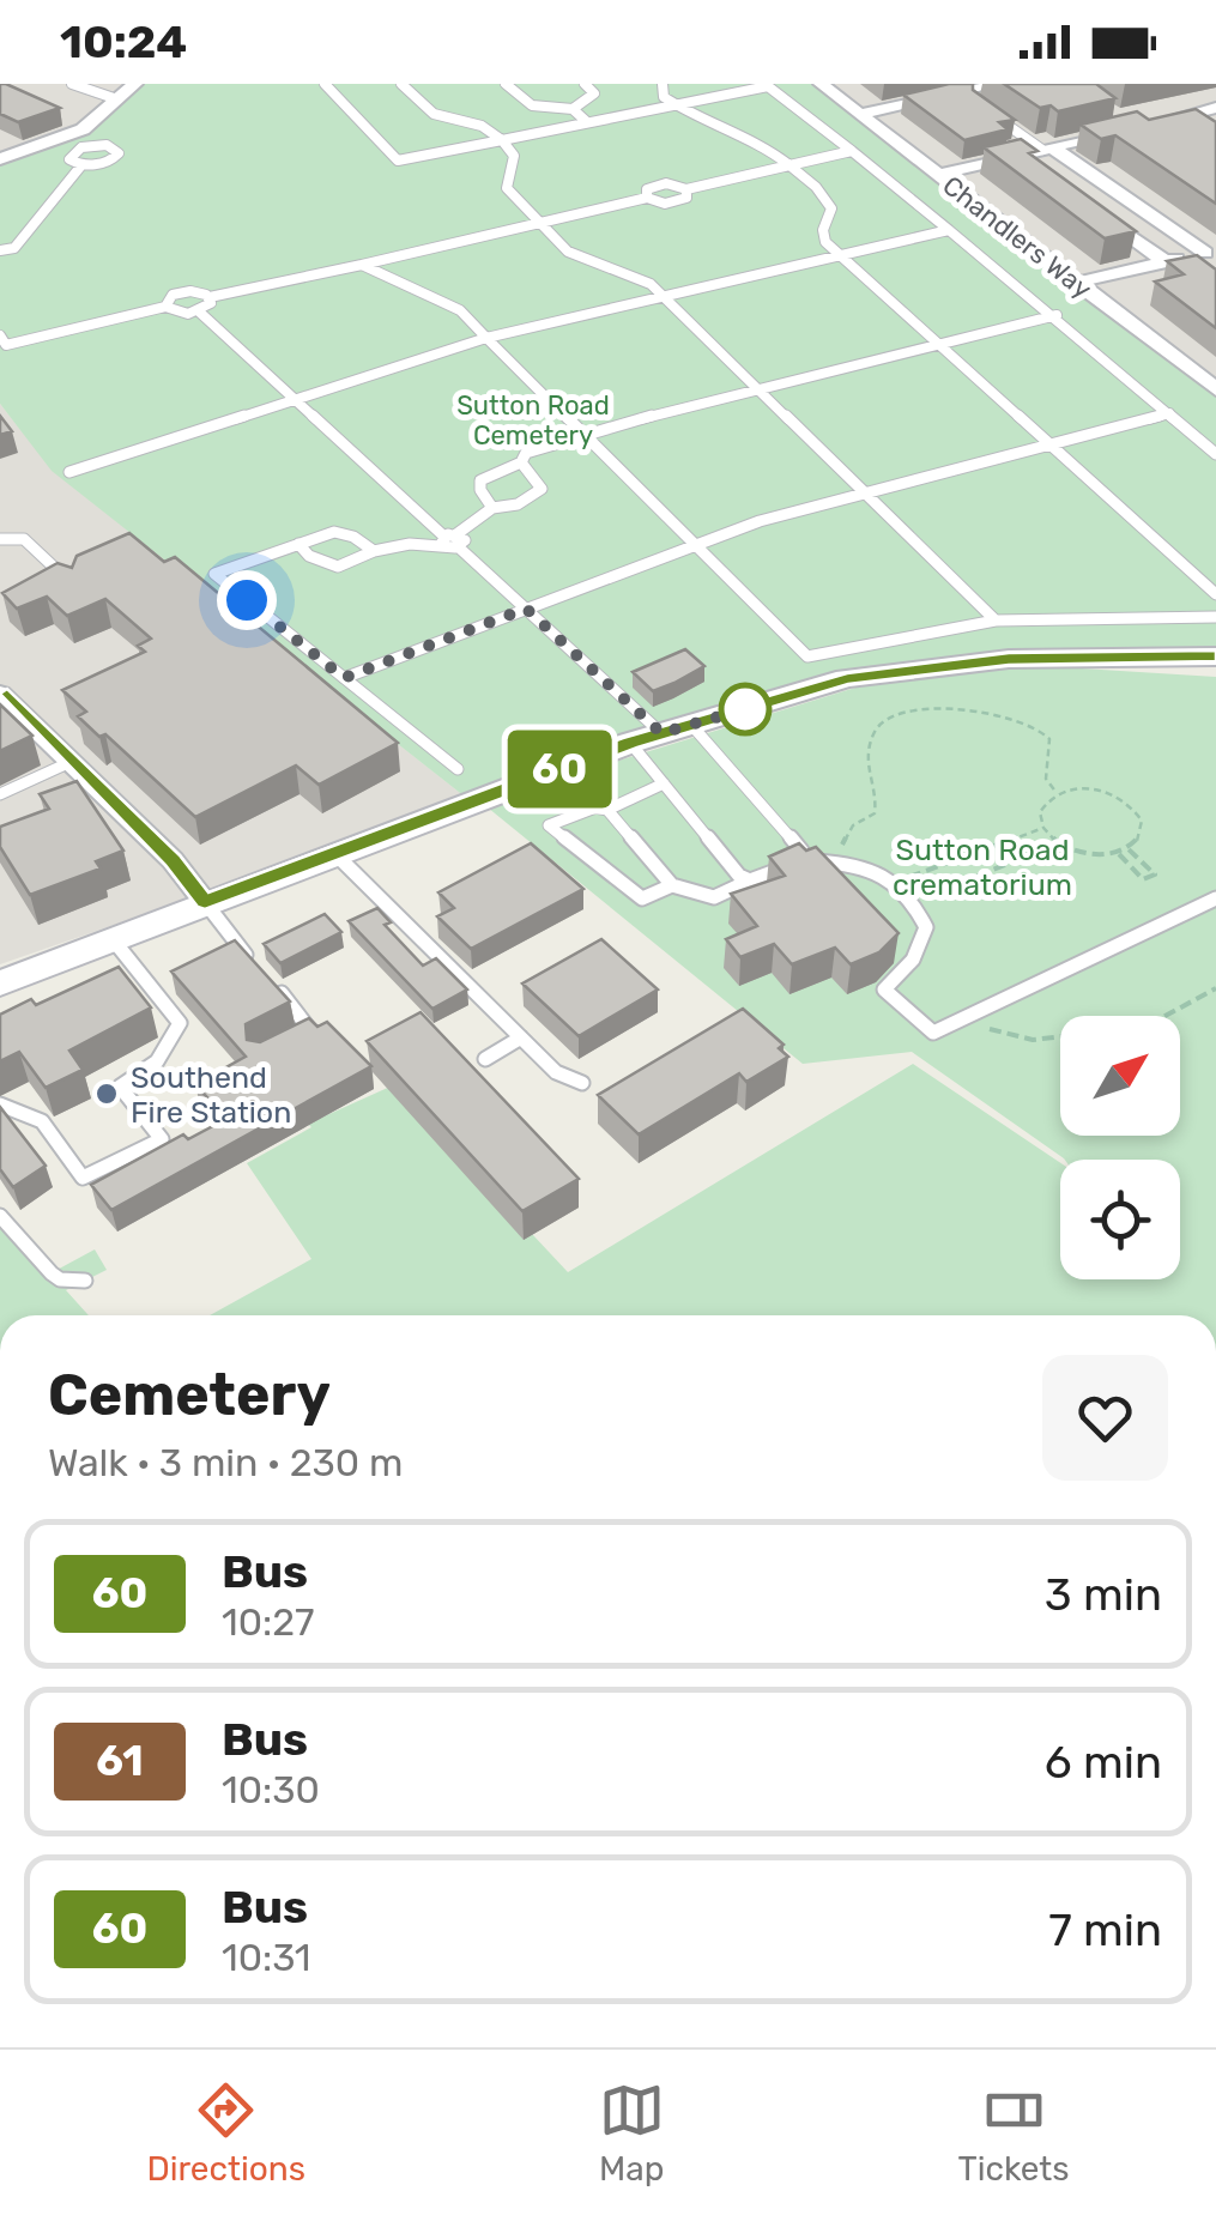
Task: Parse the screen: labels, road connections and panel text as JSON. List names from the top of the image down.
{
  "streets": {
    "street": ["Chandlers Way"]
  },
  "parks": ["Sutton Road Cemetery", "Sutton Road crematorium"],
  "places": ["Southend Fire Station"],
  "lines": ["bus line 60"],
  "north": "top right",
  "page": {
    "status": "10:24",
    "on_map": "60",
    "heading": ["Cemetery", "Walk · 3 min · 230 m"],
    "list": [
      {
        "mark": "60",
        "name": "Bus",
        "note": "10:27",
        "value": "3 min"
      },
      {
        "mark": "61",
        "name": "Bus",
        "note": "10:30",
        "value": "6 min"
      },
      {
        "mark": "60",
        "name": "Bus",
        "note": "10:31",
        "value": "7 min"
      }
    ],
    "tabs": ["Directions", "Map", "Tickets"]
  }
}
